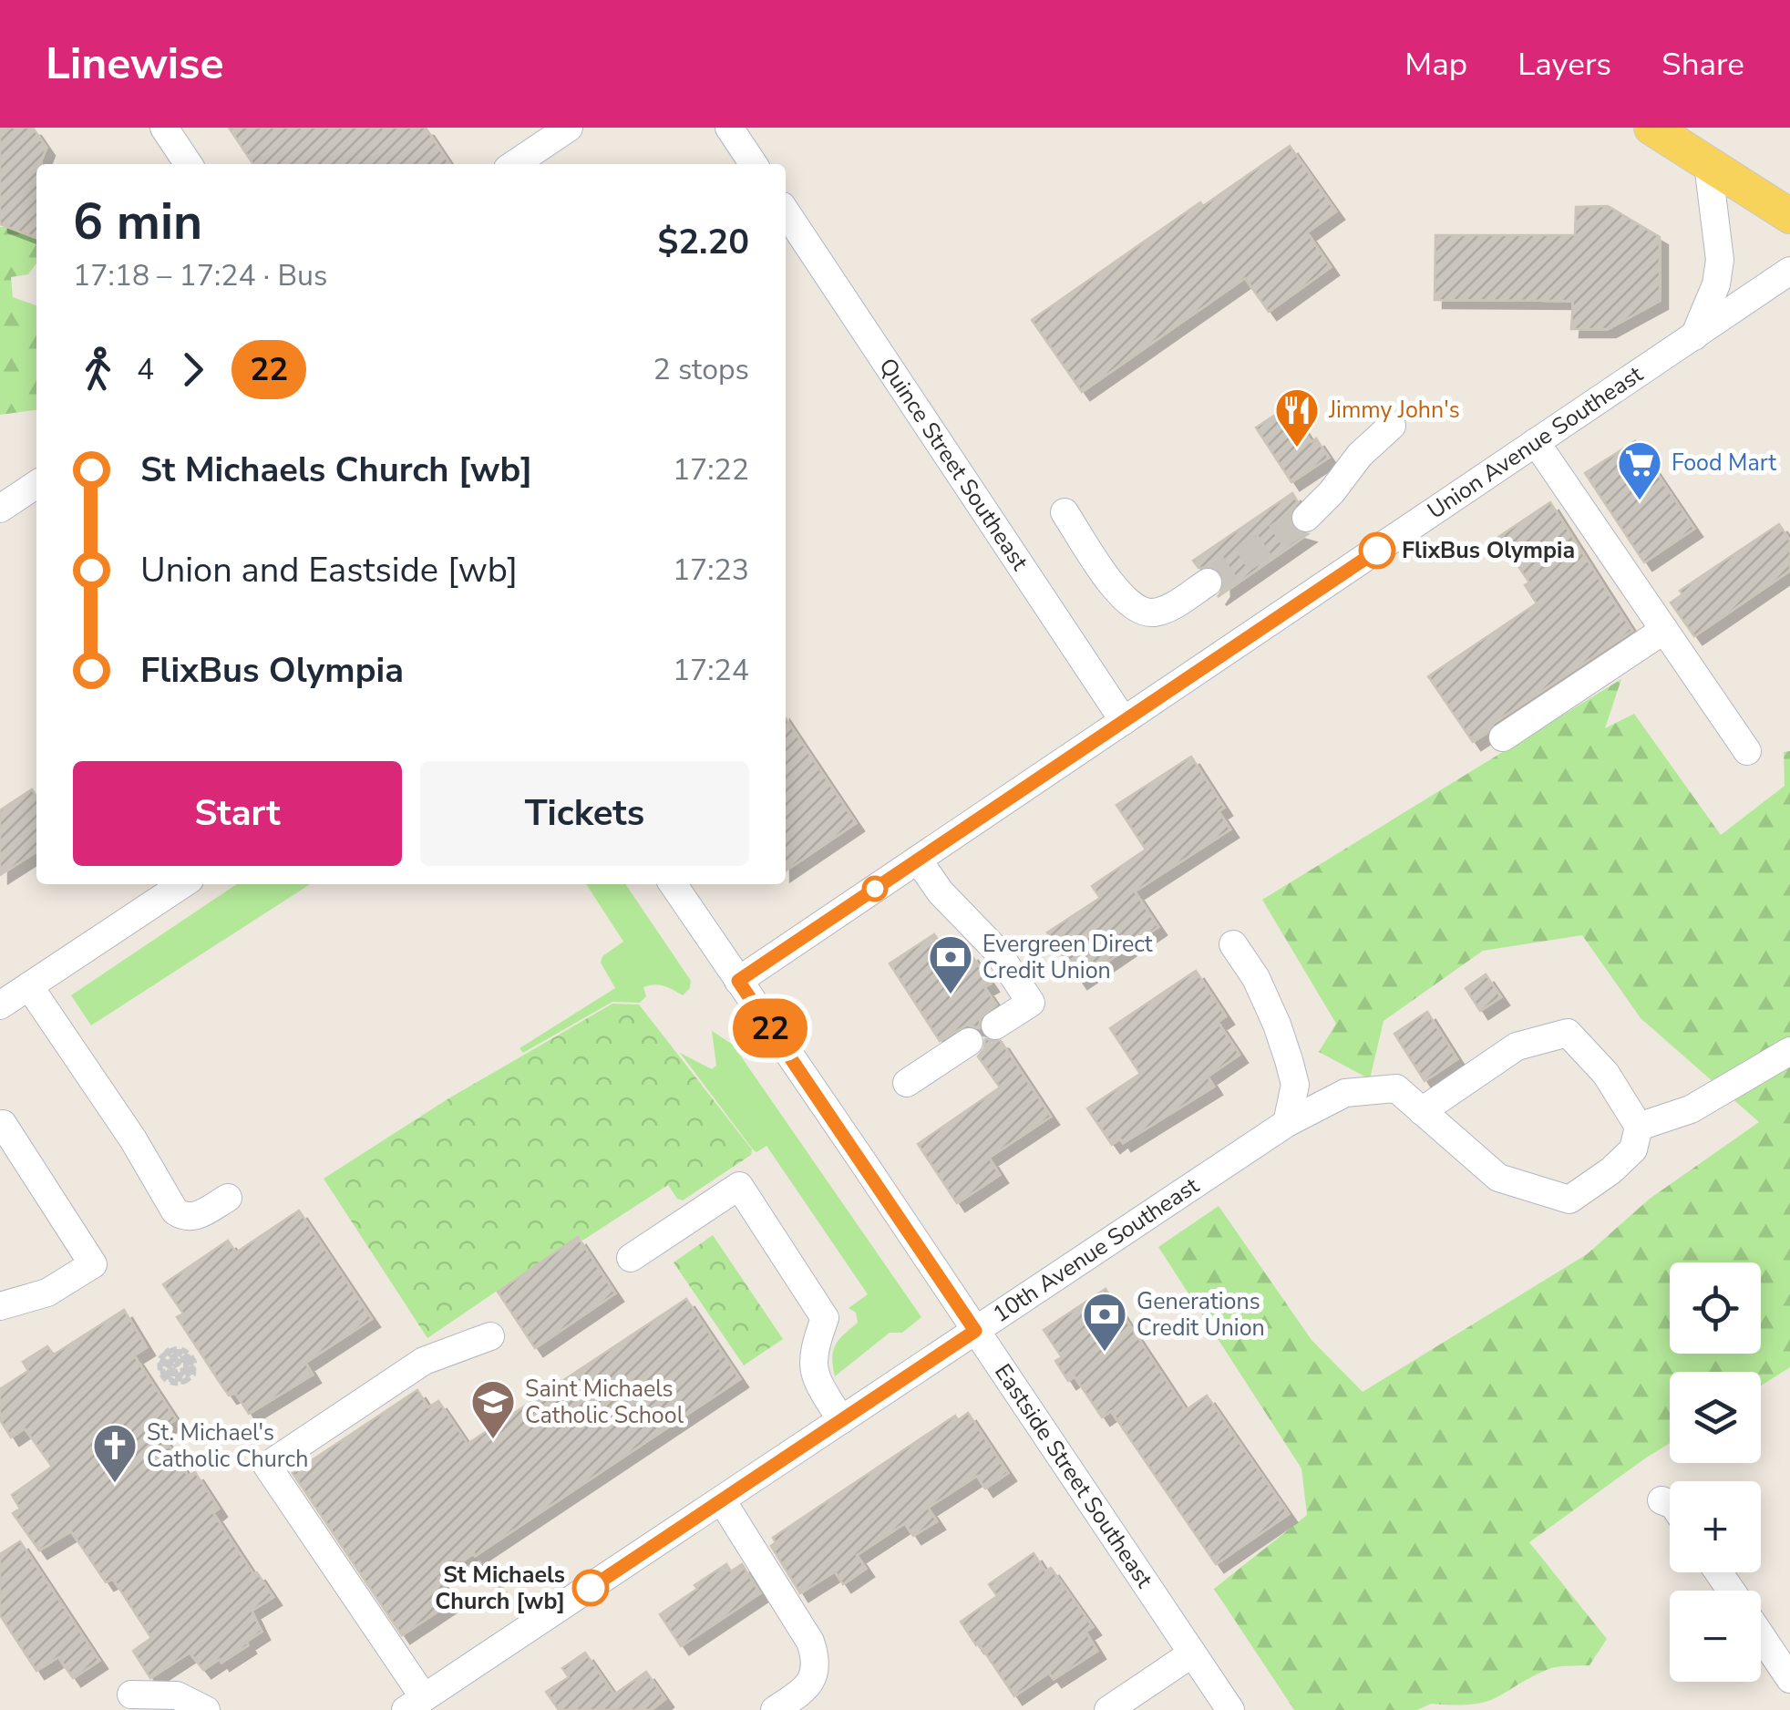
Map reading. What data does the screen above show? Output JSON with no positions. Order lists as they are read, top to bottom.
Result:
{
  "streets": {
    "street": [
      "Union Avenue Southeast",
      "Quince Street Southeast",
      "10th Avenue Southeast",
      "Eastside Street Southeast"
    ]
  },
  "crossings": [
    ["Union Avenue Southeast", "Quince Street Southeast"],
    ["Union Avenue Southeast", "Eastside Street Southeast"],
    ["10th Avenue Southeast", "Eastside Street Southeast"]
  ],
  "places": {
    "restaurant": ["Jimmy John's"],
    "supermarket": ["Food Mart"],
    "other": ["FlixBus Olympia", "St Michaels Church [wb]"],
    "bank": ["Evergreen Direct Credit Union", "Generations Credit Union"],
    "school or university": ["Saint Michaels Catholic School"],
    "church": ["St. Michael's Catholic Church"]
  },
  "lines": ["bus line 22"],
  "page": {
    "header": "Linewise",
    "nav": ["Map", "Layers", "Share"],
    "on_map": "22",
    "heading": ["6 min", "17:18 – 17:24 · Bus", "$2.20"],
    "legs": ["4", "22", "2 stops"],
    "list": [
      {
        "name": "St Michaels Church [wb]",
        "value": "17:22"
      },
      {
        "name": "Union and Eastside [wb]",
        "value": "17:23"
      },
      {
        "name": "FlixBus Olympia",
        "value": "17:24"
      }
    ],
    "buttons": ["Start", "Tickets"],
    "map_buttons": ["+", "−"]
  }
}
